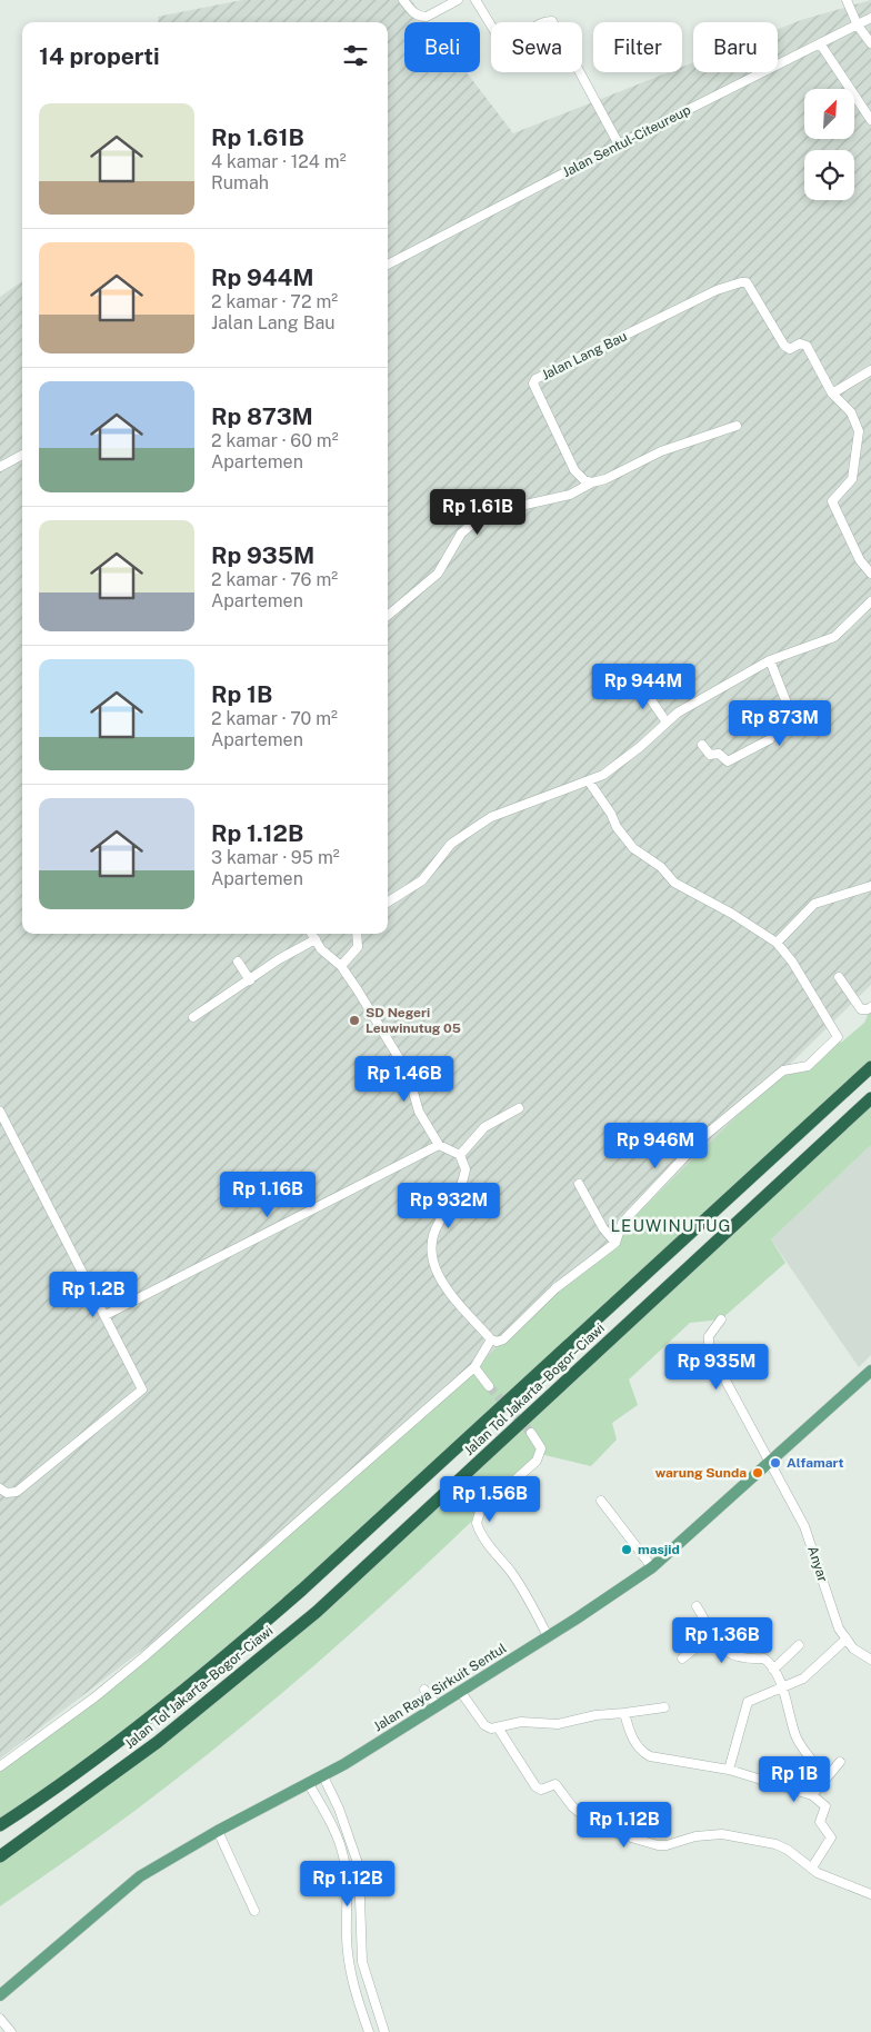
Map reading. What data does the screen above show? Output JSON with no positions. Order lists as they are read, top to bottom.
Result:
{
  "streets": {
    "highway": ["Jalan Tol Jakarta–Bogor–Ciawi"],
    "main road": ["Jalan Raya Sirkuit Sentul"],
    "street": ["Jalan Sentul-Citeureup", "Jalan Lang Bau", "Anyar"]
  },
  "crossings": [
    ["Anyar", "Jalan Raya Sirkuit Sentul"]
  ],
  "districts": ["LEUWINUTUG"],
  "places": [
    "SD Negeri Leuwinutug 05",
    "Alfamart",
    "warung Sunda",
    "masjid"
  ],
  "north": "top right",
  "page": {
    "chip": [
      "Beli",
      "Sewa",
      "Filter",
      "Baru"
    ],
    "heading": "14 properti",
    "list": [
      {
        "name": "Rp 1.61B",
        "note": "4 kamar · 124 m² · Rumah"
      },
      {
        "name": "Rp 944M",
        "note": "2 kamar · 72 m² · Jalan Lang Bau"
      },
      {
        "name": "Rp 873M",
        "note": "2 kamar · 60 m² · Apartemen"
      },
      {
        "name": "Rp 935M",
        "note": "2 kamar · 76 m² · Apartemen"
      },
      {
        "name": "Rp 1B",
        "note": "2 kamar · 70 m² · Apartemen"
      },
      {
        "name": "Rp 1.12B",
        "note": "3 kamar · 95 m² · Apartemen"
      }
    ],
    "price": [
      "Rp 1.61B",
      "Rp 944M",
      "Rp 873M",
      "Rp 1.46B",
      "Rp 946M",
      "Rp 1.16B",
      "Rp 932M",
      "Rp 1.2B",
      "Rp 935M",
      "Rp 1.56B",
      "Rp 1.36B",
      "Rp 1B",
      "Rp 1.12B",
      "Rp 1.12B"
    ]
  }
}
